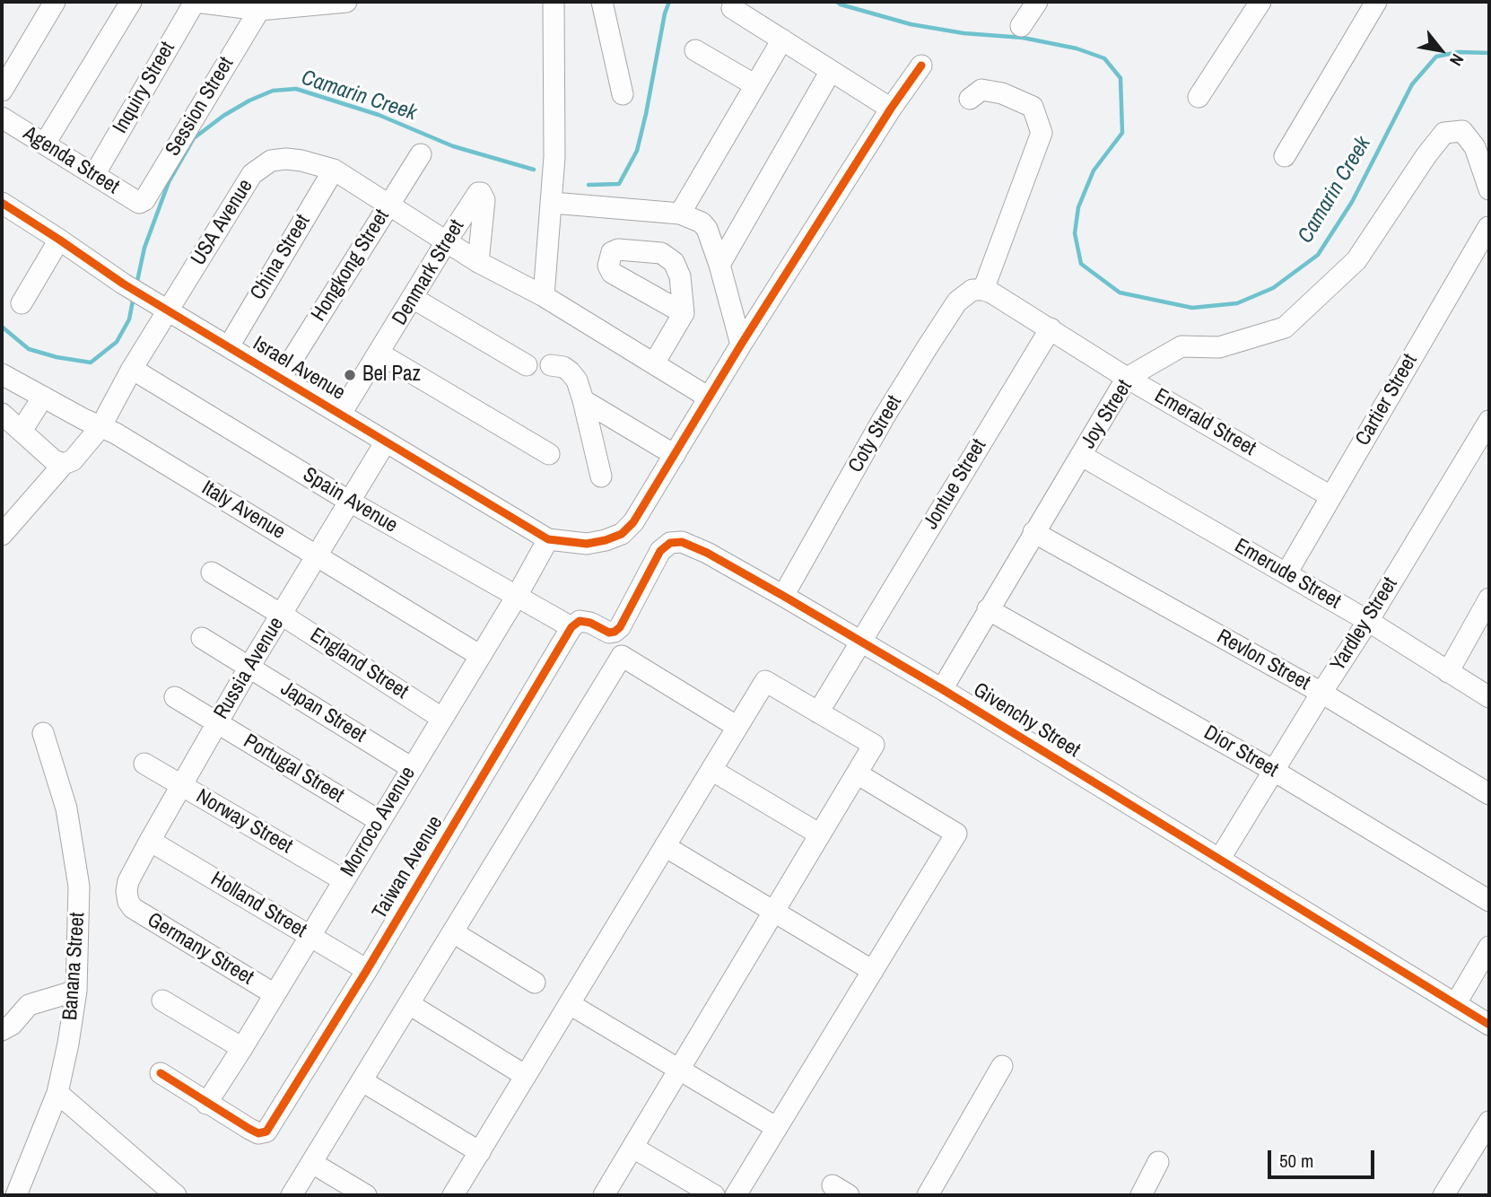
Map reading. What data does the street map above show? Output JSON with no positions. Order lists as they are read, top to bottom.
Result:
{
  "streets": {
    "street": [
      "Inquiry Street",
      "Session Street",
      "Agenda Street",
      "USA Avenue",
      "China Street",
      "Hongkong Street",
      "Denmark Street",
      "Israel Avenue",
      "Cartier Street",
      "Joy Street",
      "Emerald Street",
      "Coty Street",
      "Jontue Street",
      "Spain Avenue",
      "Italy Avenue",
      "Emerude Street",
      "Yardley Street",
      "Revlon Street",
      "England Street",
      "Russia Avenue",
      "Japan Street",
      "Givenchy Street",
      "Dior Street",
      "Portugal Street",
      "Norway Street",
      "Morroco Avenue",
      "Taiwan Avenue",
      "Holland Street",
      "Germany Street",
      "Banana Street"
    ]
  },
  "crossings": [
    ["Inquiry Street", "Agenda Street"],
    ["Session Street", "Agenda Street"],
    ["USA Avenue", "China Street"],
    ["USA Avenue", "Hongkong Street"],
    ["USA Avenue", "Denmark Street"],
    ["USA Avenue", "Israel Avenue"],
    ["USA Avenue", "Spain Avenue"],
    ["USA Avenue", "Italy Avenue"],
    ["China Street", "Israel Avenue"],
    ["Hongkong Street", "Israel Avenue"],
    ["Denmark Street", "Israel Avenue"],
    ["Israel Avenue", "Russia Avenue"],
    ["Israel Avenue", "Morroco Avenue"],
    ["Cartier Street", "Emerald Street"],
    ["Cartier Street", "Emerude Street"],
    ["Joy Street", "Emerald Street"],
    ["Joy Street", "Emerude Street"],
    ["Joy Street", "Revlon Street"],
    ["Joy Street", "Givenchy Street"],
    ["Joy Street", "Dior Street"],
    ["Emerald Street", "Coty Street"],
    ["Emerald Street", "Jontue Street"],
    ["Coty Street", "Givenchy Street"],
    ["Jontue Street", "Givenchy Street"],
    ["Spain Avenue", "Russia Avenue"],
    ["Spain Avenue", "Givenchy Street"],
    ["Spain Avenue", "Morroco Avenue"],
    ["Spain Avenue", "Taiwan Avenue"],
    ["Italy Avenue", "Russia Avenue"],
    ["Italy Avenue", "Morroco Avenue"],
    ["Emerude Street", "Yardley Street"],
    ["Yardley Street", "Revlon Street"],
    ["Yardley Street", "Givenchy Street"],
    ["Yardley Street", "Dior Street"],
    ["England Street", "Russia Avenue"],
    ["England Street", "Morroco Avenue"],
    ["Russia Avenue", "Japan Street"],
    ["Russia Avenue", "Portugal Street"],
    ["Russia Avenue", "Norway Street"],
    ["Russia Avenue", "Holland Street"],
    ["Russia Avenue", "Germany Street"],
    ["Japan Street", "Morroco Avenue"],
    ["Givenchy Street", "Taiwan Avenue"],
    ["Portugal Street", "Morroco Avenue"],
    ["Norway Street", "Morroco Avenue"],
    ["Morroco Avenue", "Taiwan Avenue"],
    ["Morroco Avenue", "Holland Street"],
    ["Morroco Avenue", "Germany Street"],
    ["Taiwan Avenue", "Holland Street"]
  ],
  "water": ["Camarin Creek"],
  "places": ["Bel Paz"],
  "scale_bar": "50 m",
  "north": "bottom right"
}
